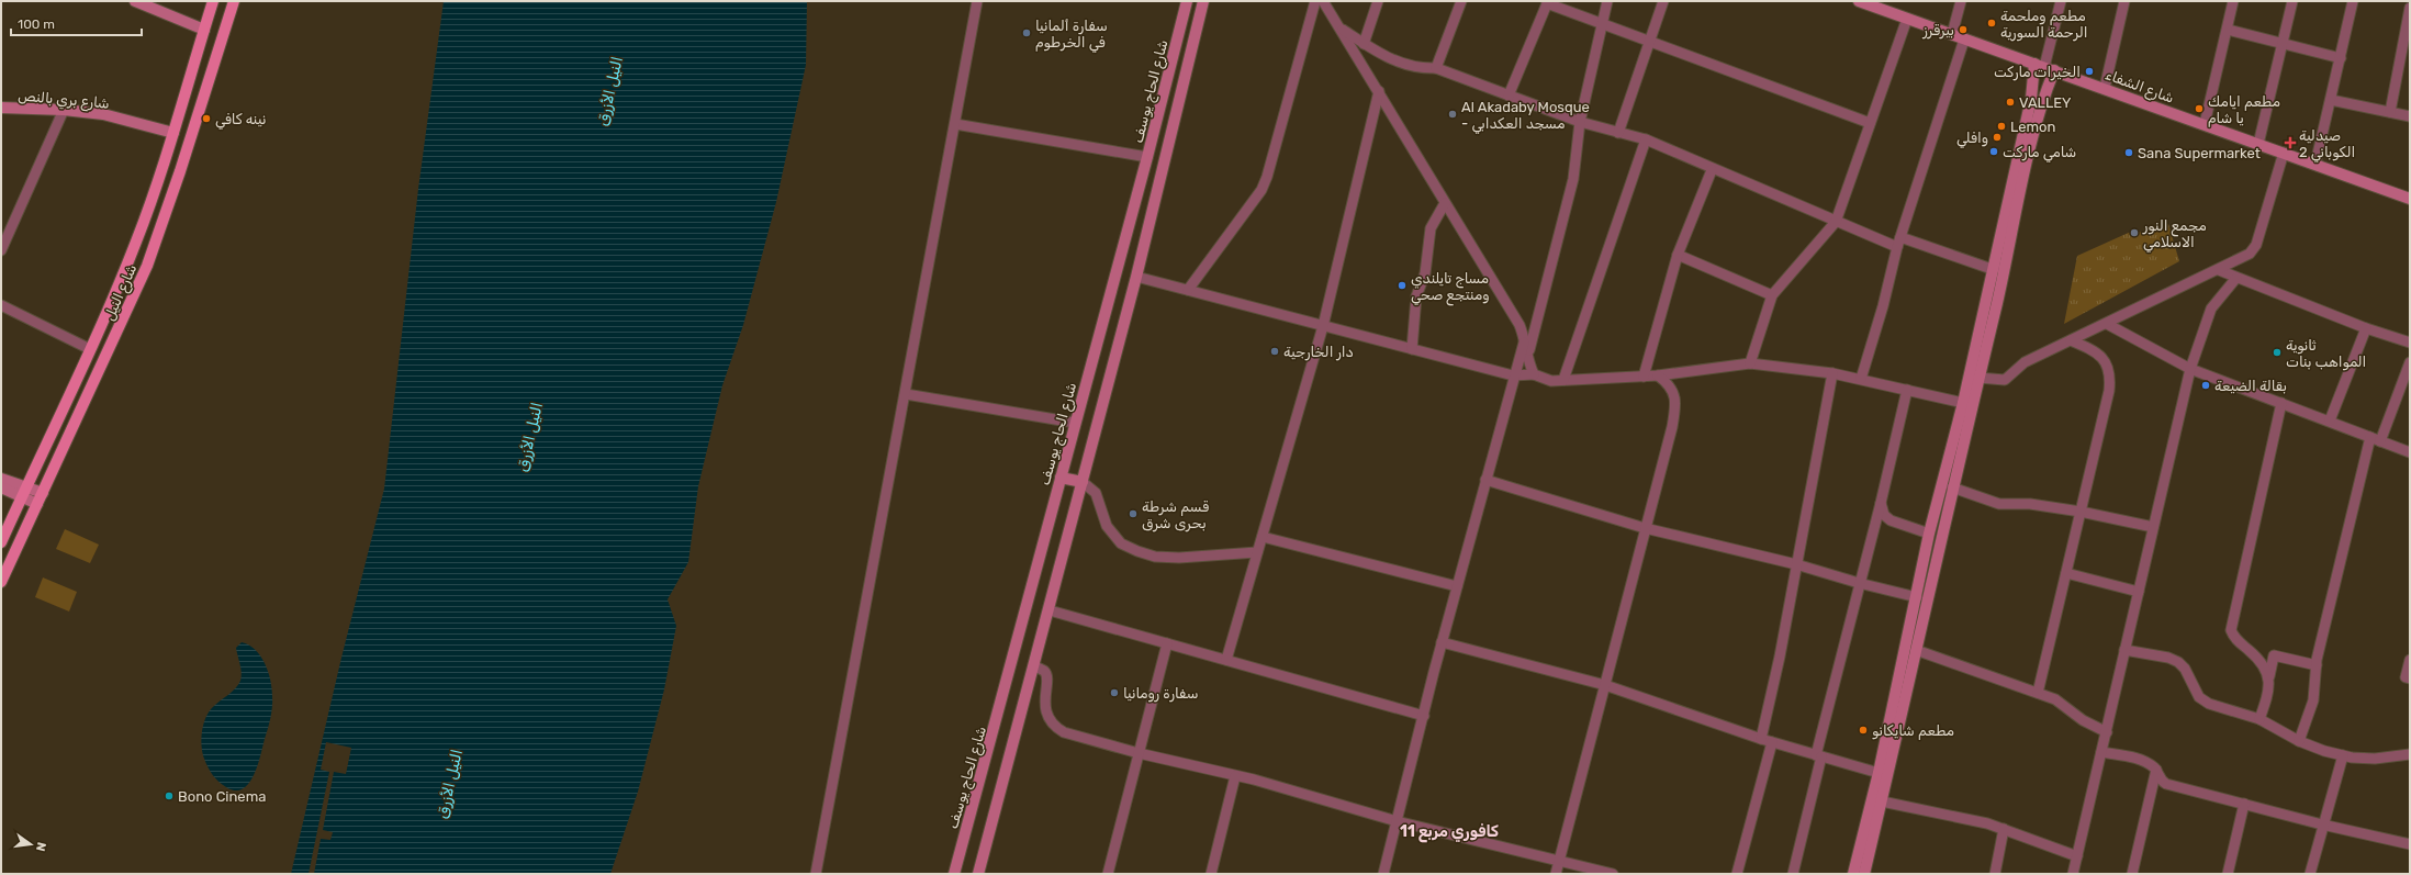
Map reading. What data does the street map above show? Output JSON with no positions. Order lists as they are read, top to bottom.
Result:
{
  "streets": {
    "main road": ["شارع النيل"],
    "street": ["شارع الشفاء", "شارع الحاج يوسف", "شارع بري بالنص"]
  },
  "crossings": [
    ["شارع بري بالنص", "شارع النيل"]
  ],
  "districts": ["كافوري مربع 11"],
  "water": ["النيل الأزرق"],
  "places": {
    "other": [
      "مطعم وملحمة الرحمة السورية",
      "بيرقرز",
      "سفارة ألمانيا في الخرطوم",
      "الخيرات ماركت",
      "VALLEY",
      "مطعم ايامك يا شام",
      "Al Akadaby Mosque - مسجد العكدابي",
      "نينه كافي",
      "Lemon",
      "وافلي",
      "شامي ماركت",
      "Sana Supermarket",
      "مجمع النور الاسلامي",
      "مساج تايلندي ومنتجع صحي",
      "دار الخارجية",
      "ثانوية المواهب بنات",
      "بقالة الضيعة",
      "قسم شرطة بحرى شرق",
      "سفارة رومانيا",
      "مطعم شايكانو",
      "Bono Cinema"
    ],
    "health": ["صيدلية الكوباني 2"]
  },
  "scale_bar": "100 m",
  "north": "right"
}
